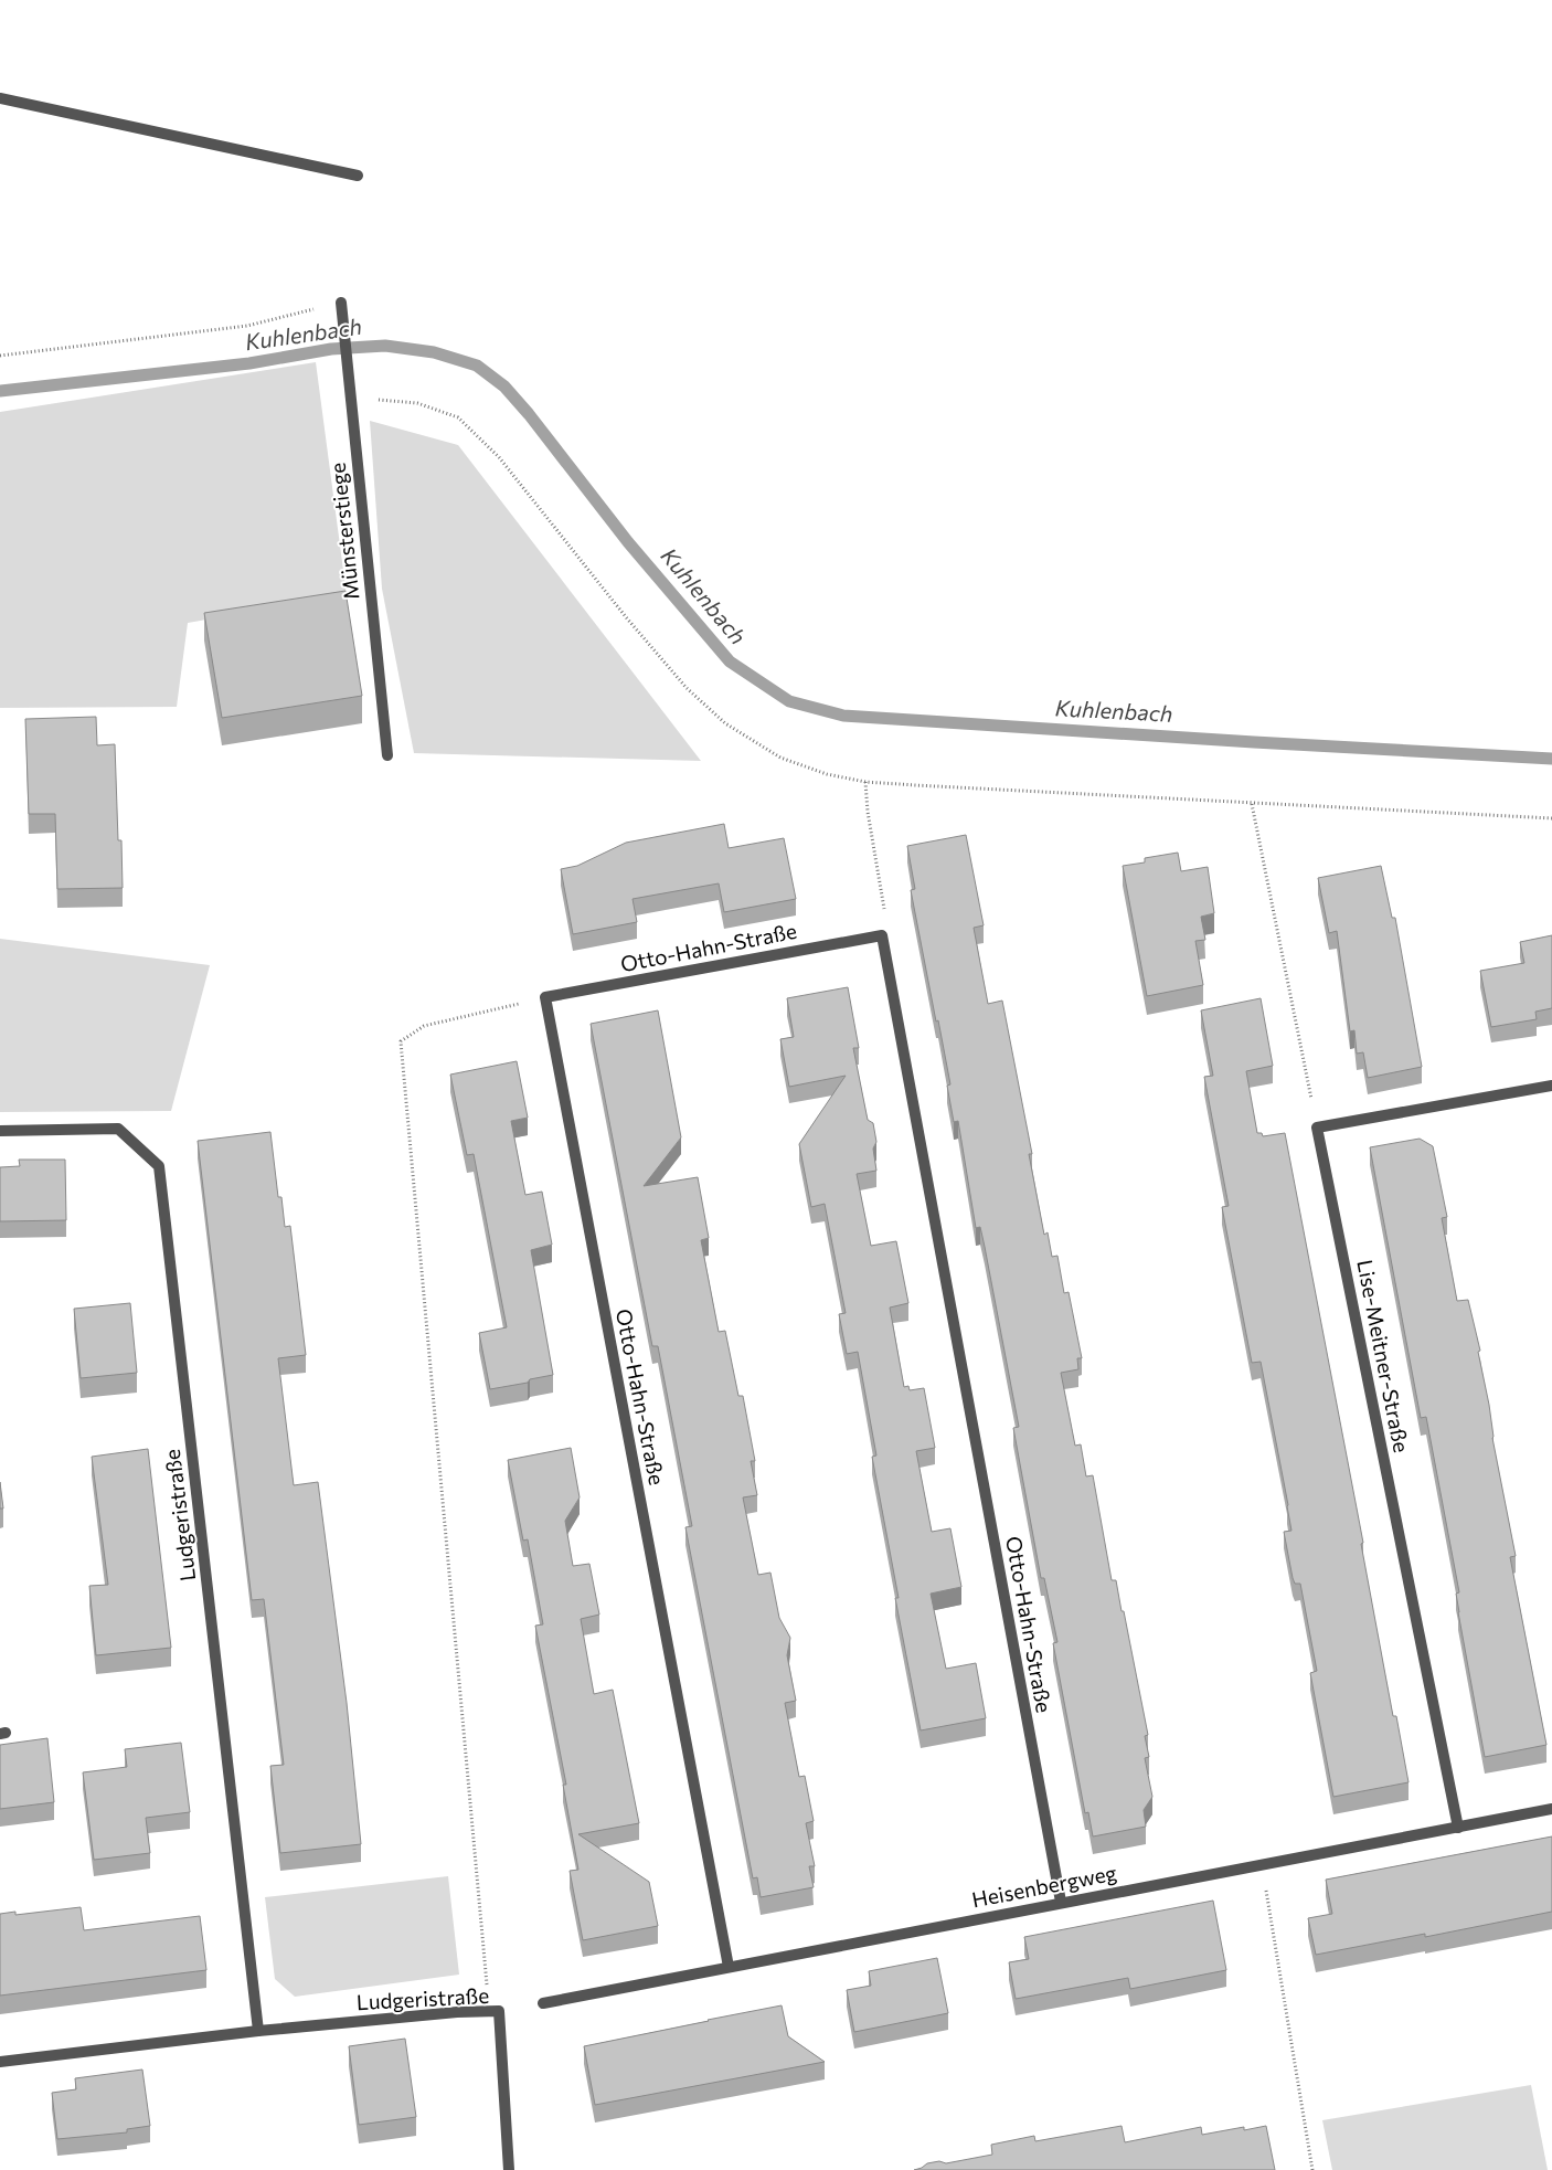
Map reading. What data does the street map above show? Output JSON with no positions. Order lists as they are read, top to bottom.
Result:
{
  "streets": {
    "street": [
      "Münsterstiege",
      "Otto-Hahn-Straße",
      "Lise-Meitner-Straße",
      "Ludgeristraße",
      "Heisenbergweg"
    ]
  },
  "crossings": [
    ["Otto-Hahn-Straße", "Heisenbergweg"],
    ["Lise-Meitner-Straße", "Heisenbergweg"]
  ],
  "water": ["Kuhlenbach"]
}
